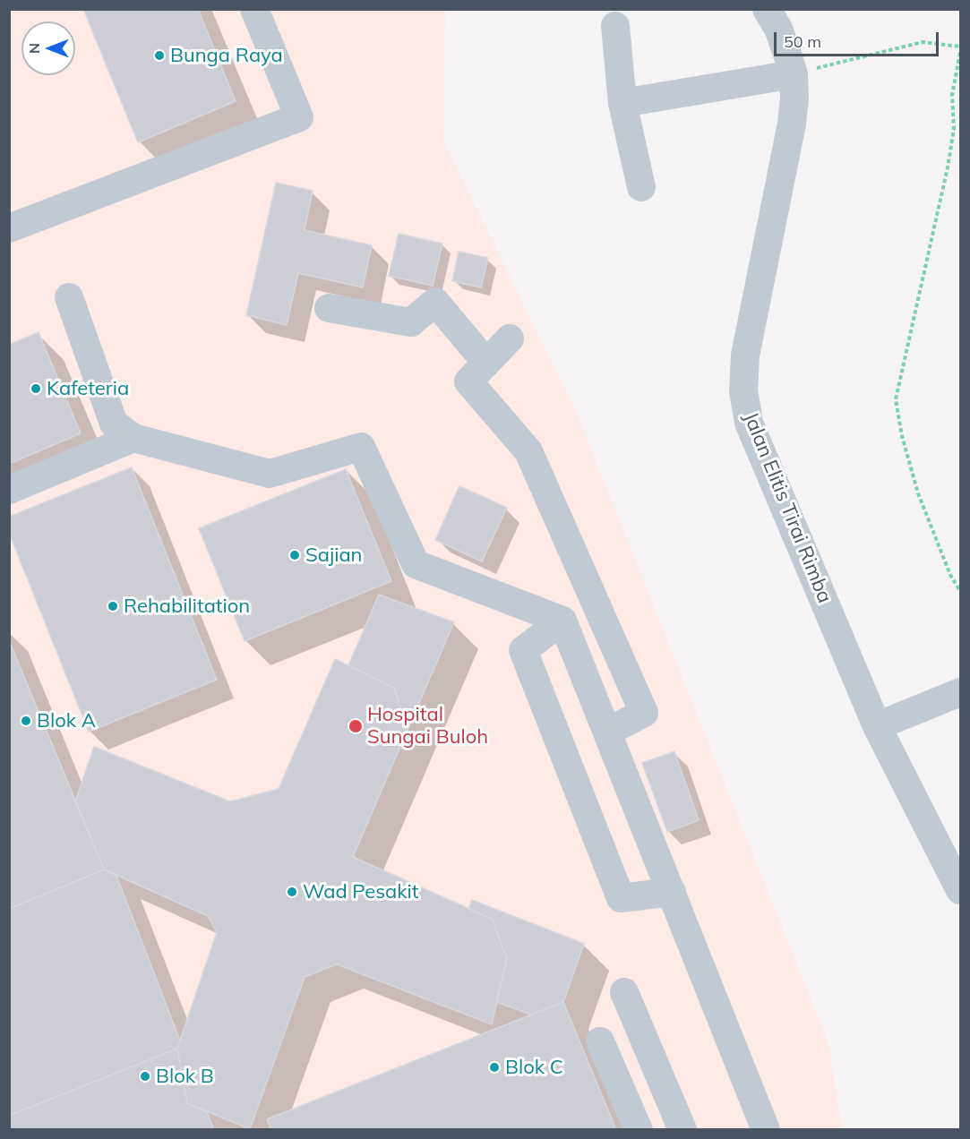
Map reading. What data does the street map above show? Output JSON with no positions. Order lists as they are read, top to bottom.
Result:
{
  "streets": {
    "street": ["Jalan Elitis Tirai Rimba"]
  },
  "places": [
    "Bunga Raya",
    "Kafeteria",
    "Sajian",
    "Rehabilitation",
    "Blok A",
    "Hospital Sungai Buloh",
    "Wad Pesakit",
    "Blok C",
    "Blok B"
  ],
  "scale_bar": "50 m",
  "north": "left"
}
